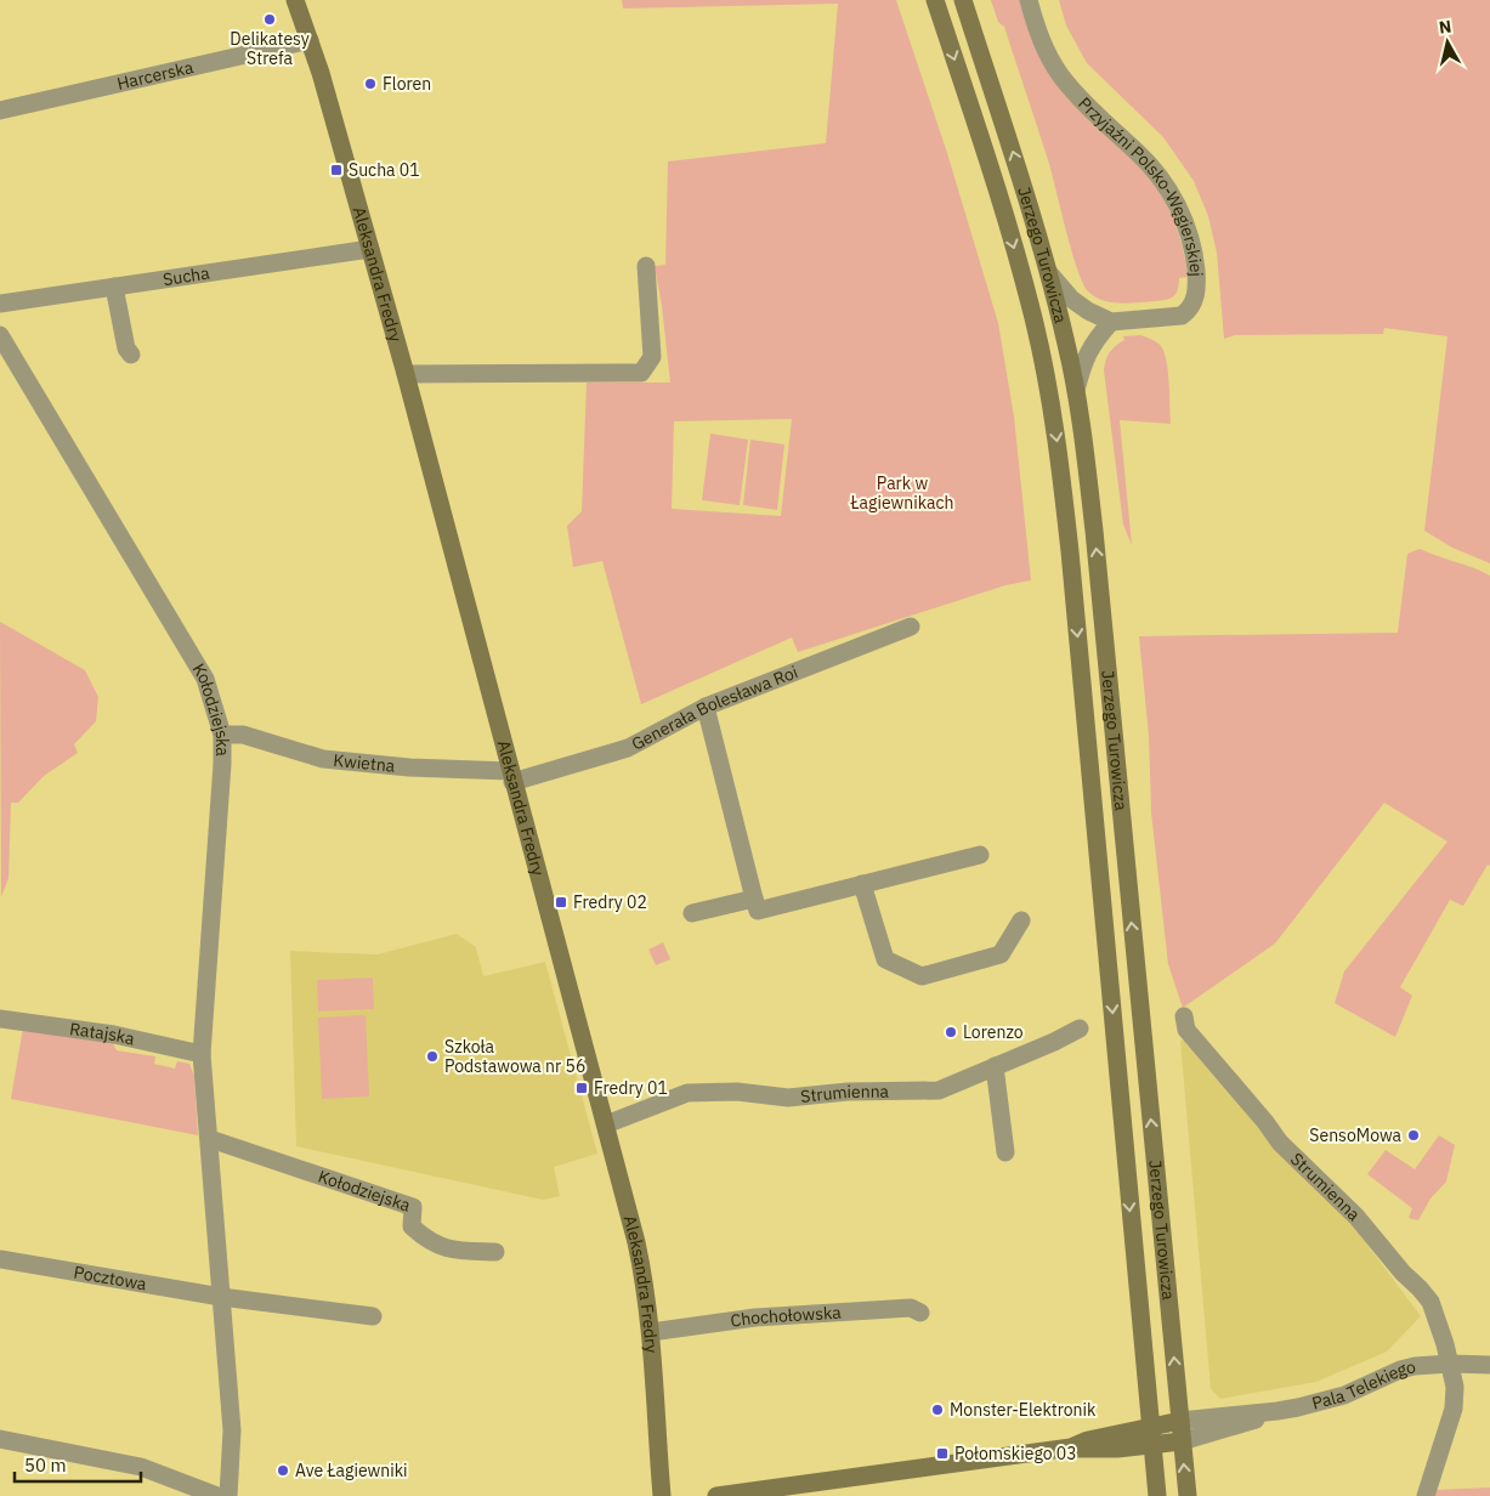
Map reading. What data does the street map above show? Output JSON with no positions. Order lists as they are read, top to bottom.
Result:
{
  "streets": {
    "main road": ["Jerzego Turowicza", "Aleksandra Fredry", "Pala Telekiego"],
    "street": [
      "Harcerska",
      "Przyjaźni Polsko-Węgierskiej",
      "Sucha",
      "Generała Bolesława Roi",
      "Kołodziejska",
      "Kwietna",
      "Ratajska",
      "Strumienna",
      "Pocztowa",
      "Chochołowska"
    ]
  },
  "crossings": [
    ["Harcerska", "Aleksandra Fredry"],
    ["Jerzego Turowicza", "Pala Telekiego"],
    ["Aleksandra Fredry", "Sucha"],
    ["Aleksandra Fredry", "Generała Bolesława Roi"],
    ["Aleksandra Fredry", "Kwietna"],
    ["Aleksandra Fredry", "Strumienna"],
    ["Aleksandra Fredry", "Chochołowska"],
    ["Generała Bolesława Roi", "Kwietna"],
    ["Kołodziejska", "Kwietna"],
    ["Kołodziejska", "Ratajska"],
    ["Kołodziejska", "Pocztowa"],
    ["Strumienna", "Pala Telekiego"]
  ],
  "parks": ["Park w Łagiewnikach"],
  "places": {
    "other": [
      "Delikatesy Strefa",
      "Floren",
      "Lorenzo",
      "Szkoła Podstawowa nr 56",
      "SensoMowa",
      "Monster-Elektronik",
      "Ave Łagiewniki"
    ],
    "transit": [
      "Sucha 01",
      "Fredry 02",
      "Fredry 01",
      "Połomskiego 03"
    ]
  },
  "scale_bar": "50 m",
  "north": "top"
}
